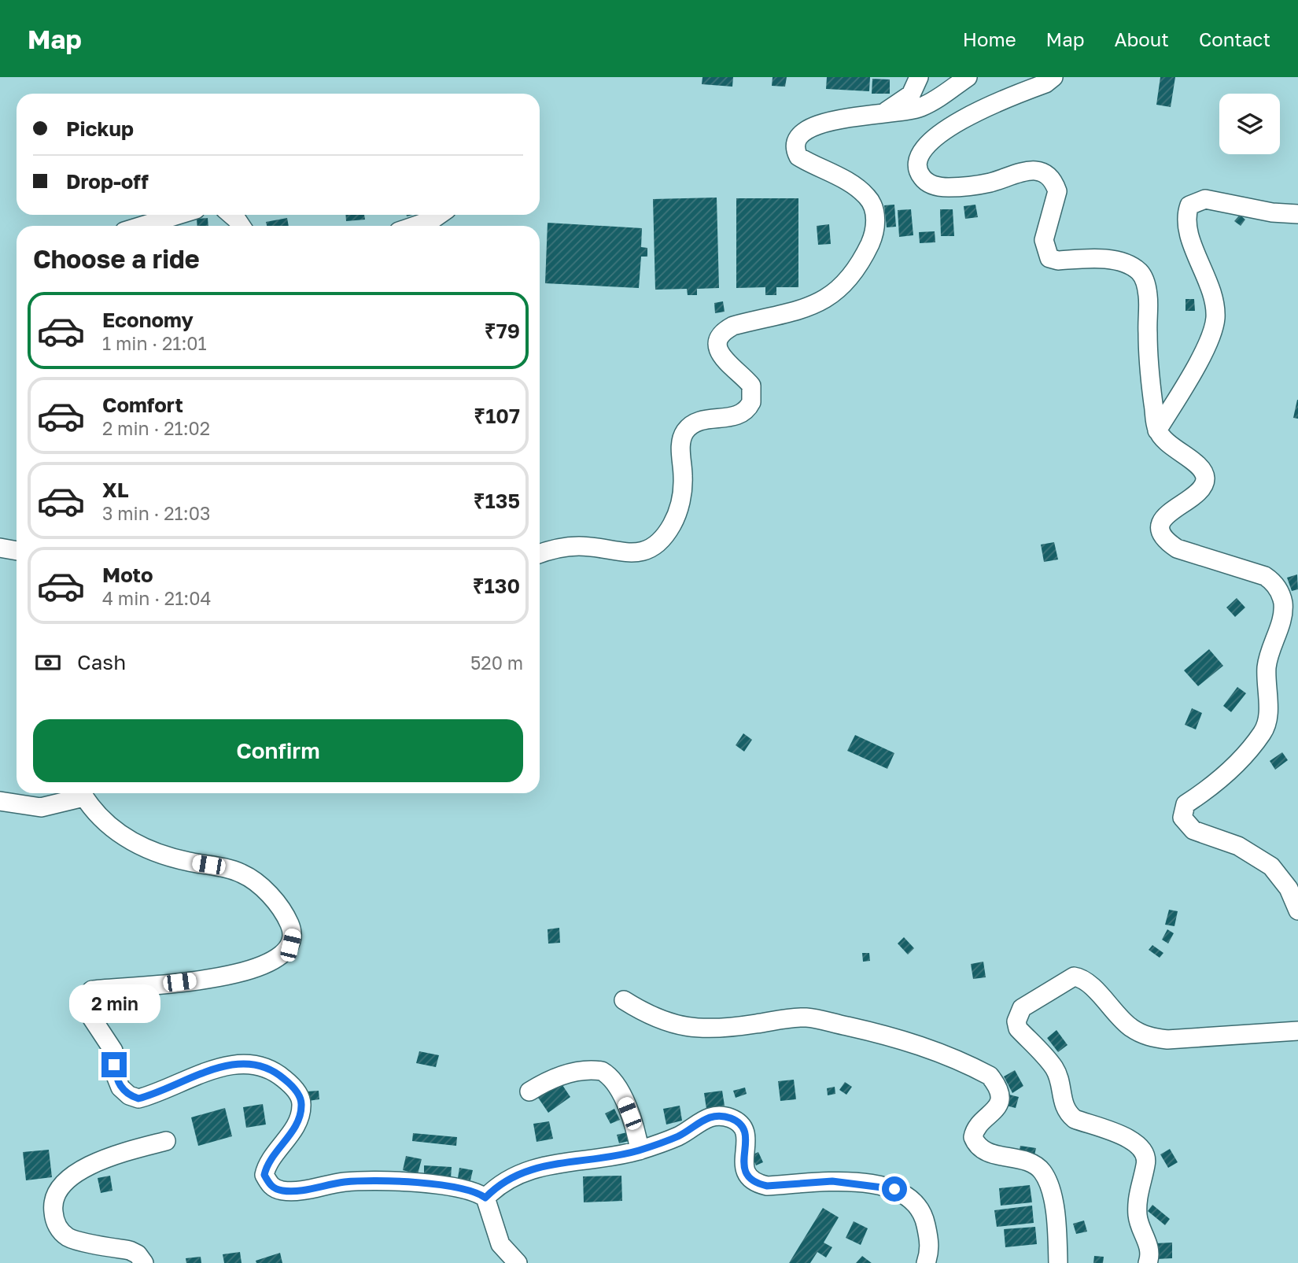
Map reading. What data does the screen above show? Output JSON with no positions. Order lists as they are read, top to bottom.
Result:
{
  "page": {
    "header": "Map",
    "nav": [
      "Home",
      "Map",
      "About",
      "Contact"
    ],
    "banner": ["Pickup", "Drop-off"],
    "heading": "Choose a ride",
    "list": [
      {
        "name": "Economy",
        "note": "1 min · 21:01",
        "value": "₹79"
      },
      {
        "name": "Comfort",
        "note": "2 min · 21:02",
        "value": "₹107"
      },
      {
        "name": "XL",
        "note": "3 min · 21:03",
        "value": "₹135"
      },
      {
        "name": "Moto",
        "note": "4 min · 21:04",
        "value": "₹130"
      }
    ],
    "pay": ["Cash", "520 m"],
    "buttons": "Confirm",
    "bubble": "2 min"
  }
}
